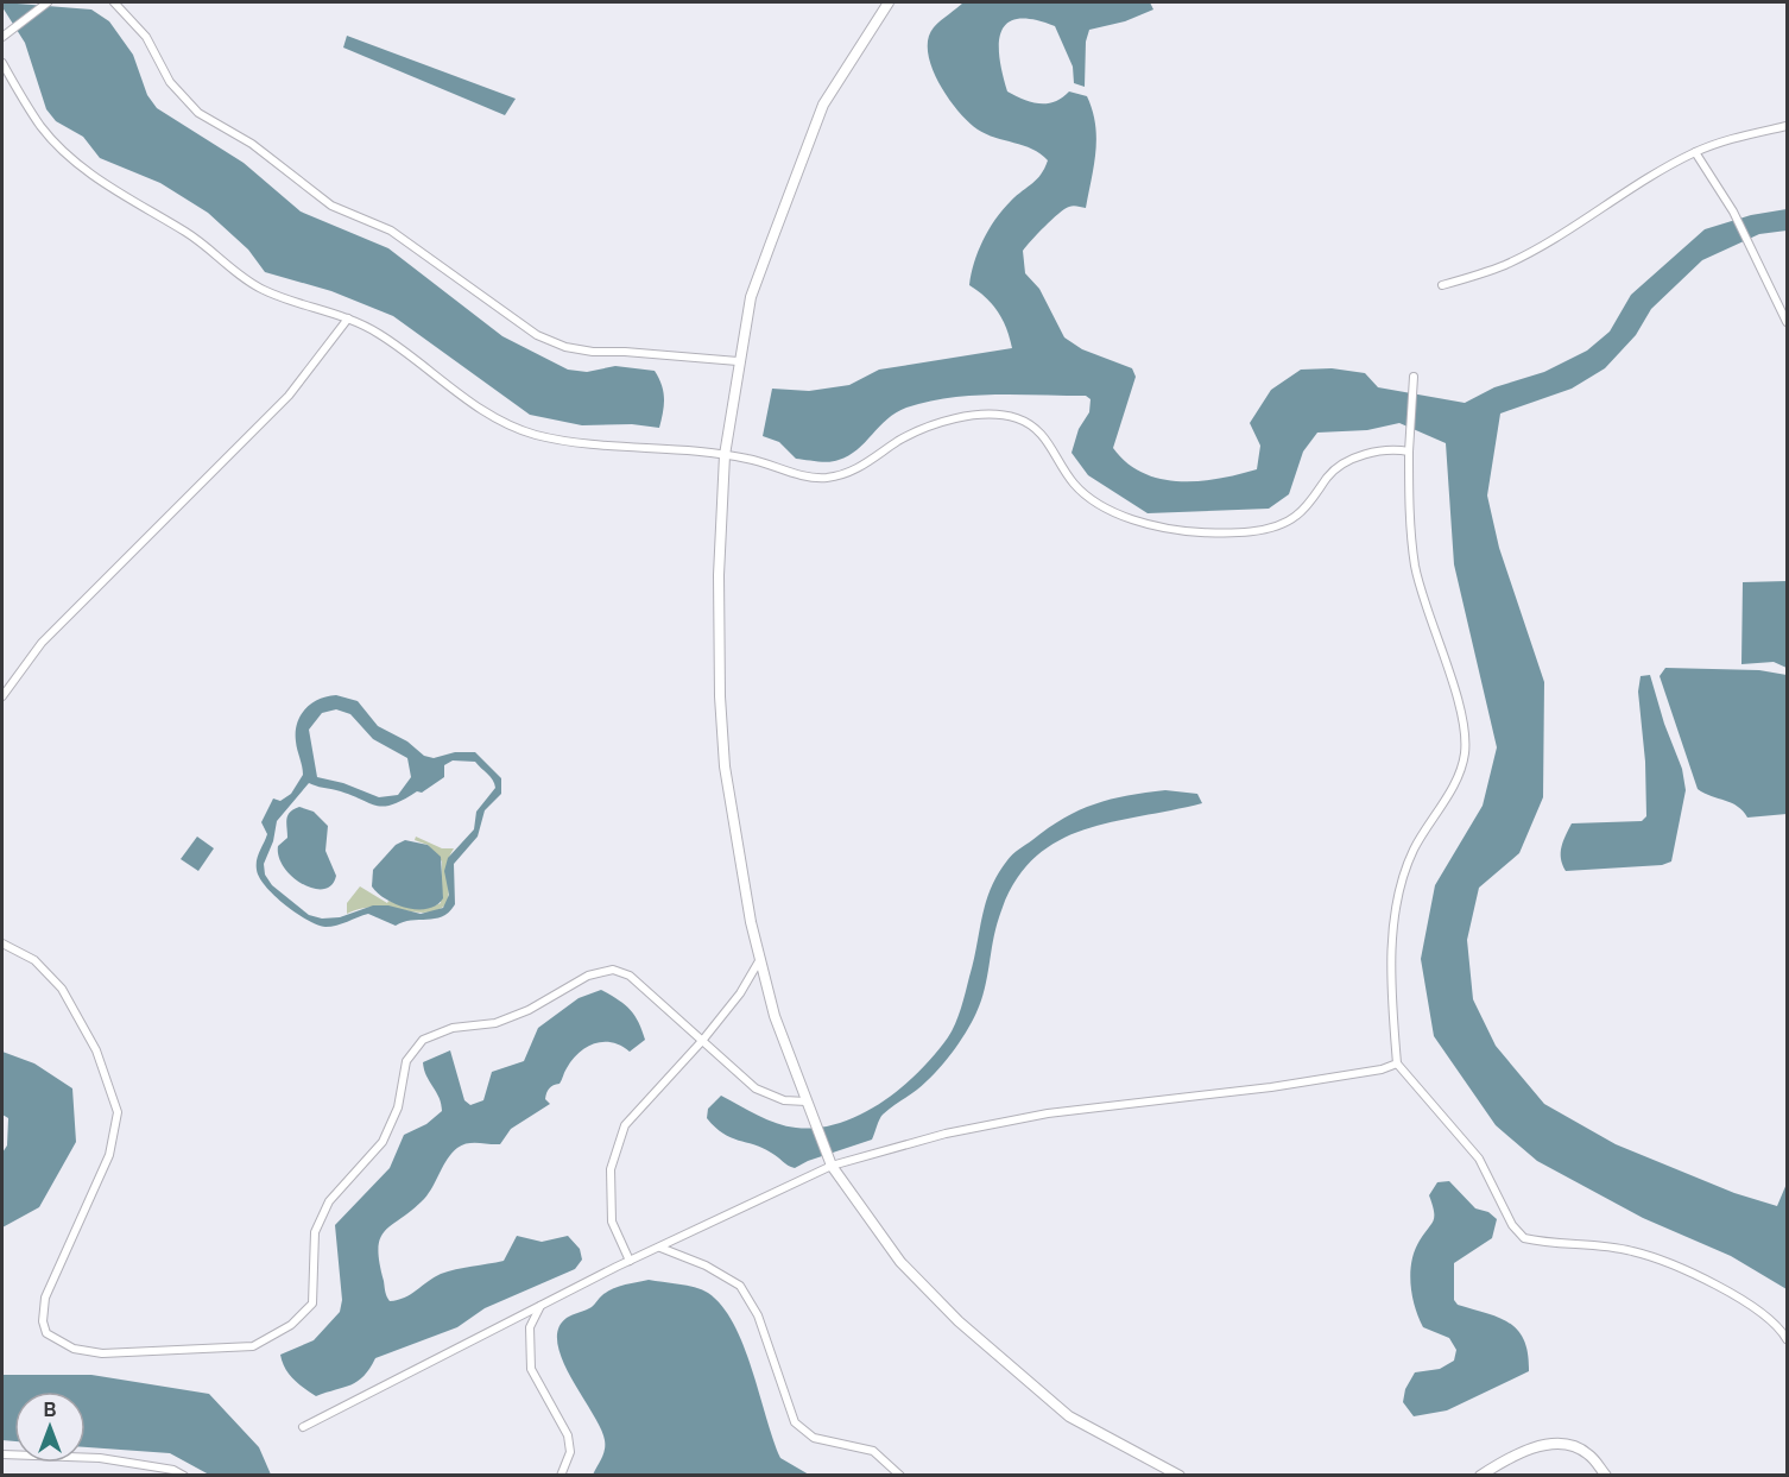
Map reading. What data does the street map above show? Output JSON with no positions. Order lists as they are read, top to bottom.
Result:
{
  "north": "top"
}
